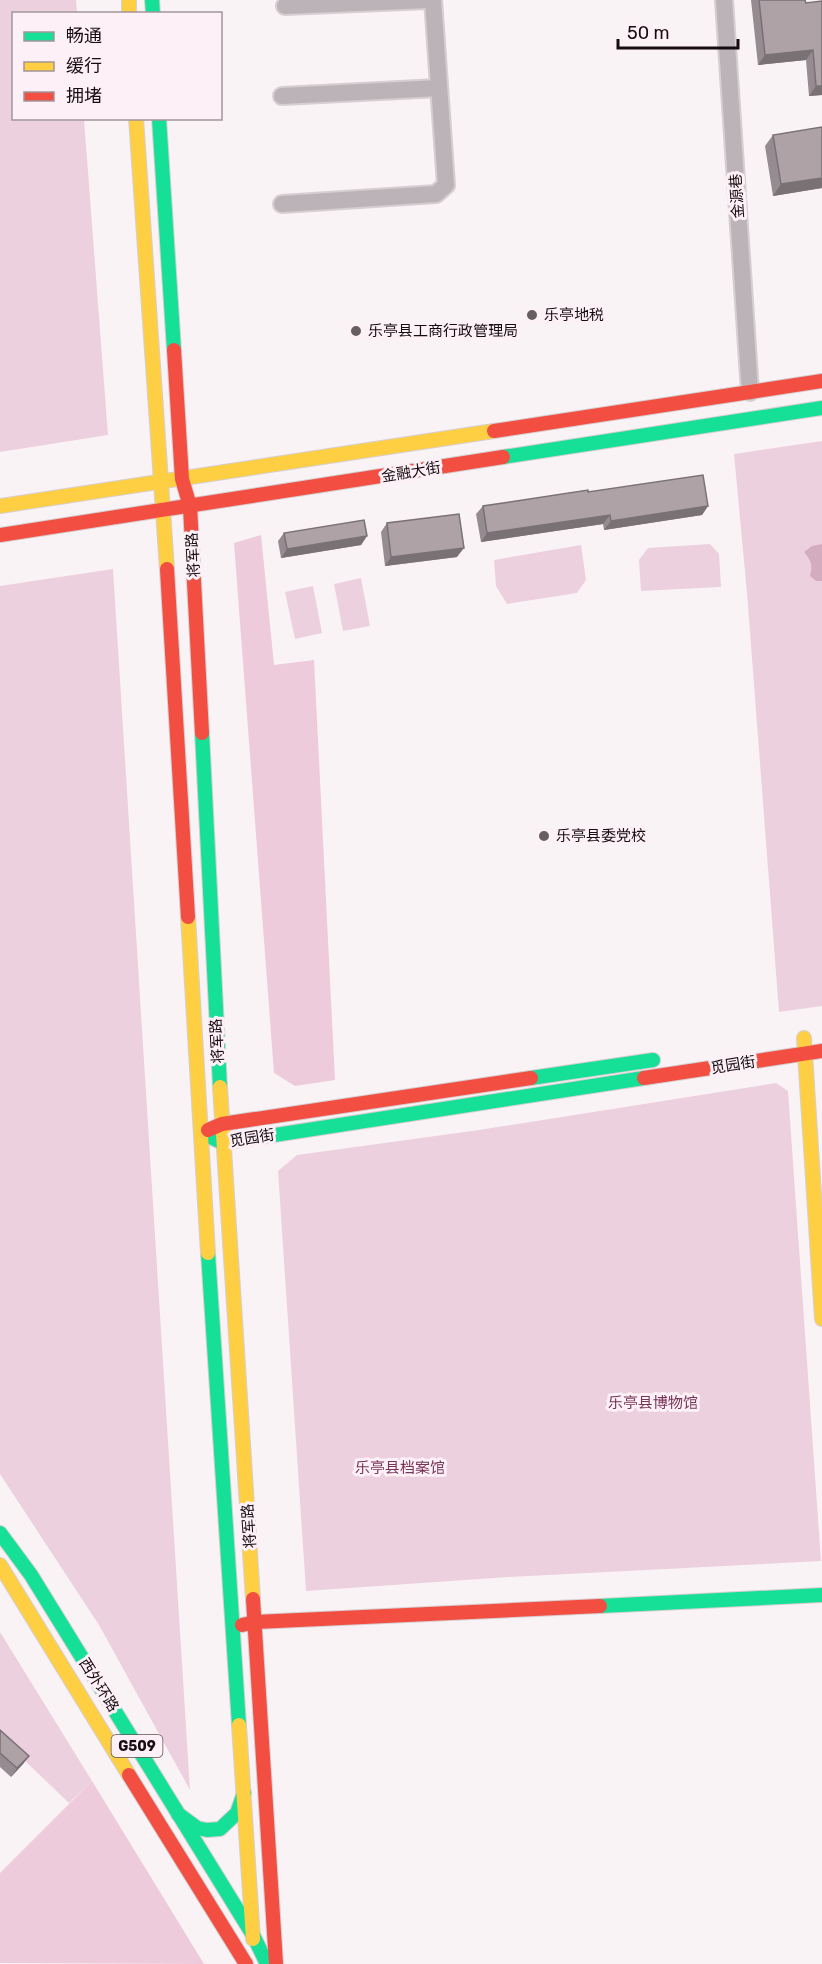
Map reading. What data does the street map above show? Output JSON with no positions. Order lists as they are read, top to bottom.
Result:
{
  "streets": {
    "main road": [
      "金融大街",
      "将军路",
      "觅园街",
      "西外环路",
      "G509"
    ],
    "street": ["金源巷"]
  },
  "crossings": [
    ["金源巷", "金融大街"],
    ["金融大街", "将军路"],
    ["将军路", "觅园街"],
    ["将军路", "西外环路"]
  ],
  "parks": ["乐亭县博物馆", "乐亭县档案馆"],
  "places": ["乐亭地税", "乐亭县工商行政管理局", "乐亭县委党校"],
  "legend": ["畅通", "缓行", "拥堵"],
  "scale_bar": "50 m"
}
